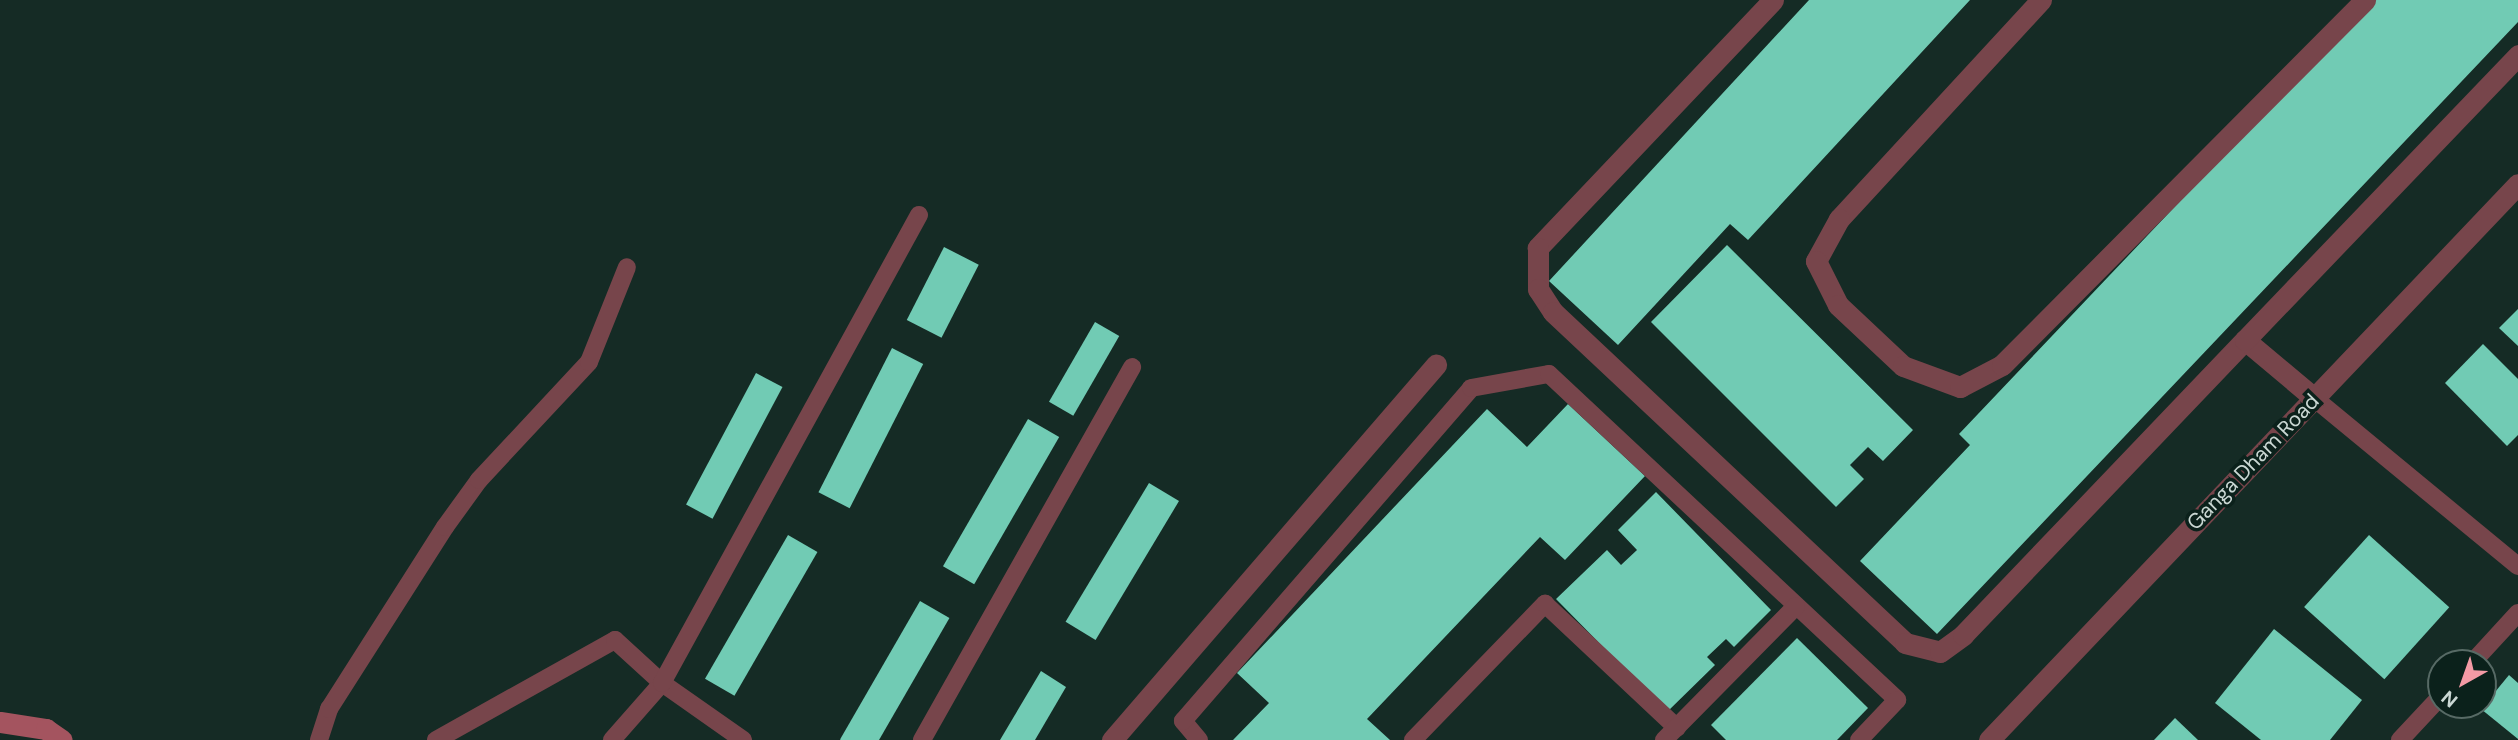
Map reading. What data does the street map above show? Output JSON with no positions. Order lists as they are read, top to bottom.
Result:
{
  "streets": {
    "street": ["Ganga Dham Road"]
  },
  "north": "bottom left"
}
